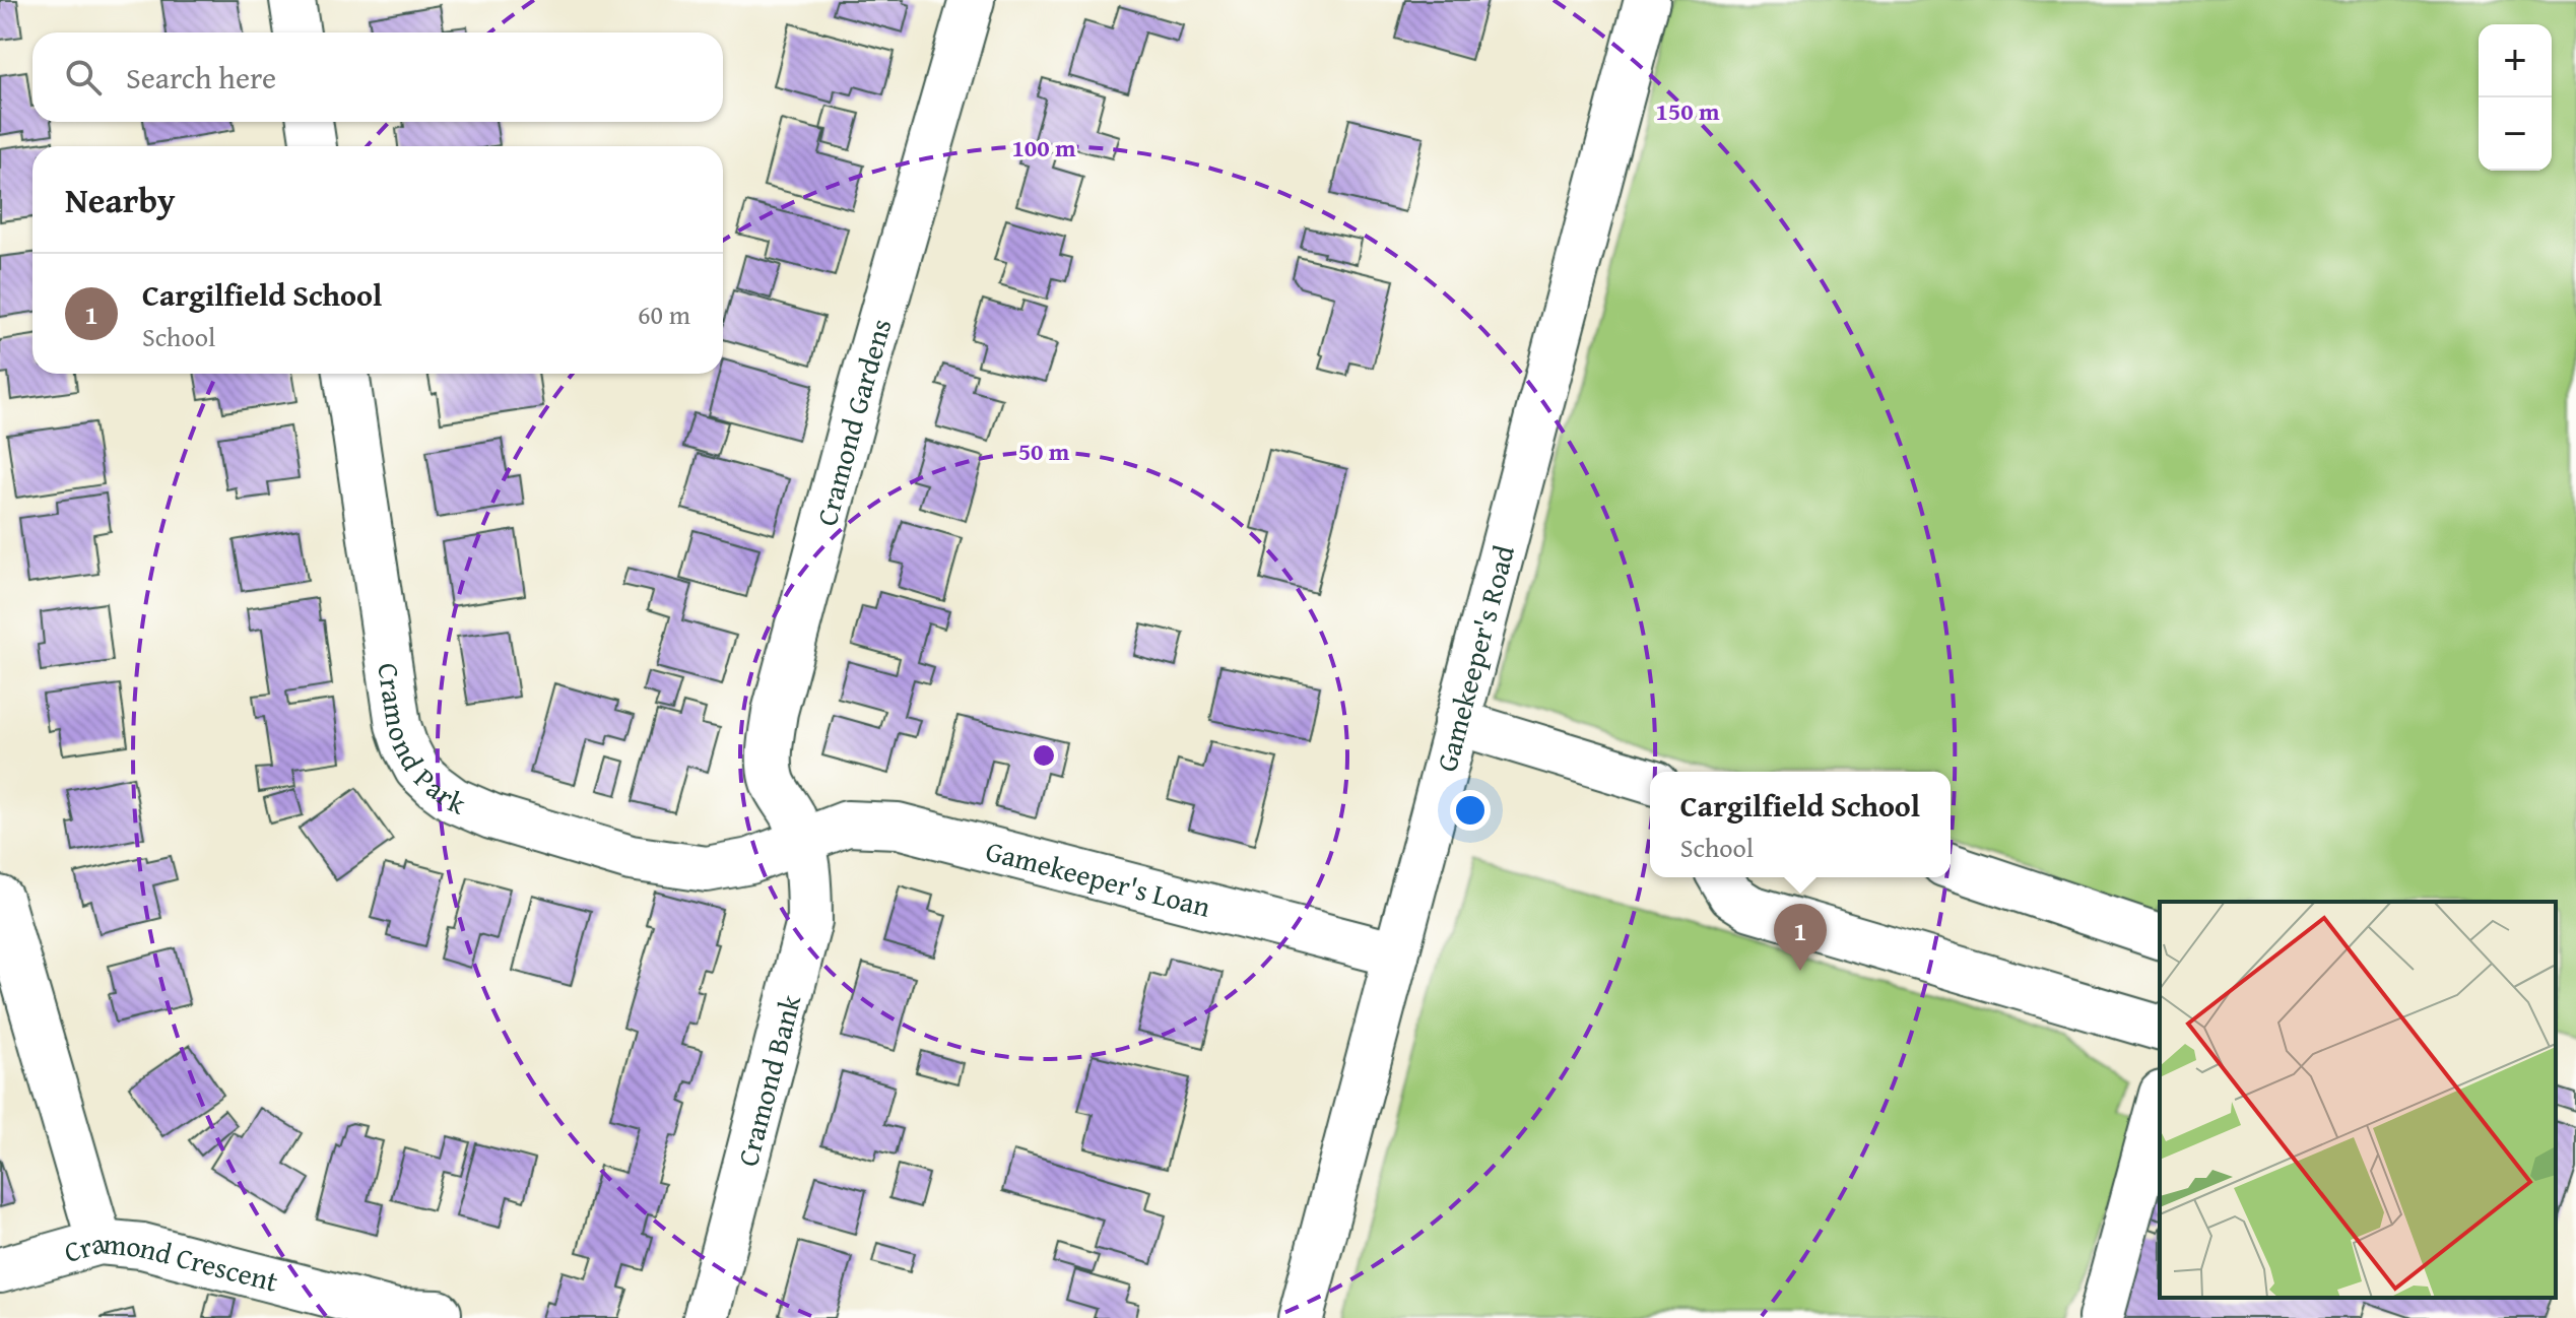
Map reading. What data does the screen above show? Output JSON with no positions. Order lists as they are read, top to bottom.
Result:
{
  "streets": {
    "street": [
      "Cramond Gardens",
      "Gamekeeper's Road",
      "Cramond Park",
      "Gamekeeper's Loan",
      "Cramond Bank",
      "Cramond Crescent"
    ]
  },
  "crossings": [
    ["Cramond Gardens", "Cramond Park"],
    ["Cramond Gardens", "Gamekeeper's Loan"],
    ["Cramond Gardens", "Cramond Bank"],
    ["Gamekeeper's Road", "Gamekeeper's Loan"],
    ["Cramond Park", "Gamekeeper's Loan"],
    ["Cramond Park", "Cramond Bank"],
    ["Gamekeeper's Loan", "Cramond Bank"]
  ],
  "page": {
    "map_buttons": ["+", "−"],
    "search": "Search here",
    "heading": "Nearby",
    "list": [
      {
        "mark": "1",
        "name": "Cargilfield School",
        "note": "School",
        "value": "60 m"
      }
    ],
    "popup": ["Cargilfield School", "School"],
    "pins": "1"
  },
  "rings": ["150 m", "100 m", "50 m"]
}
